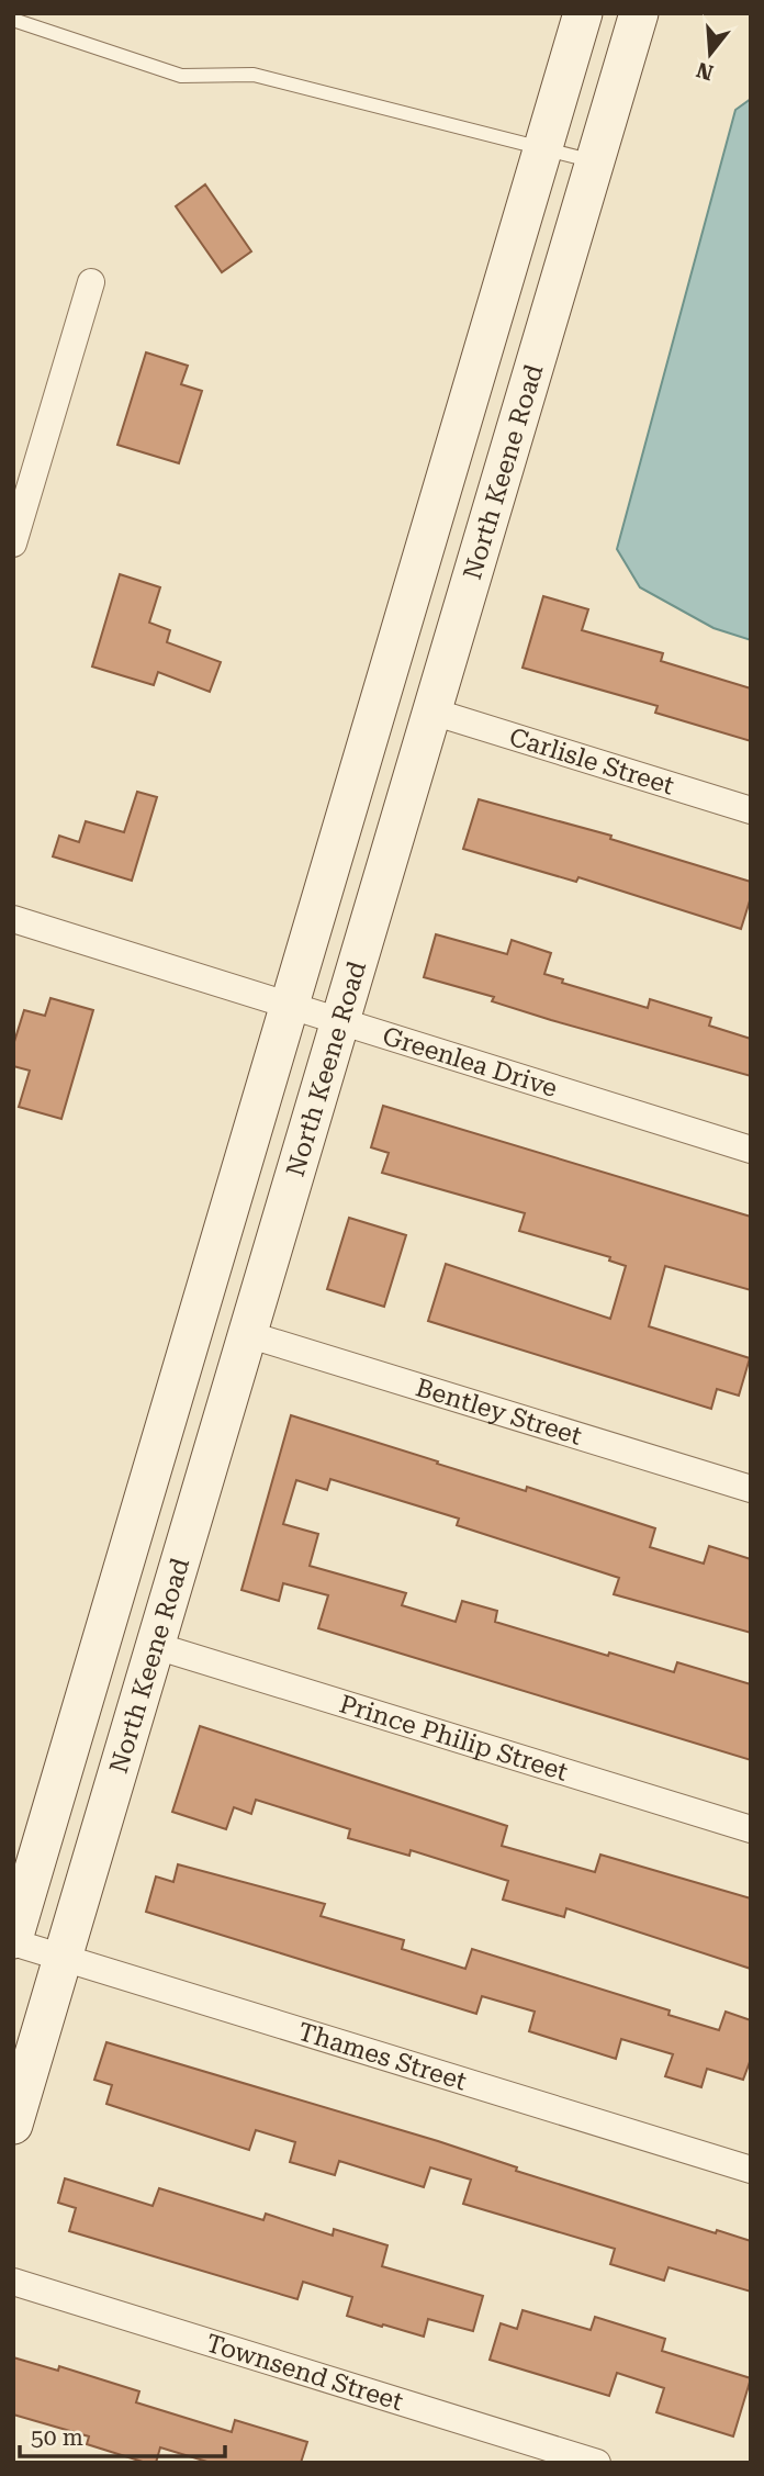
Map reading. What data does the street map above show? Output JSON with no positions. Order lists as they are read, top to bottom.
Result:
{
  "streets": {
    "main road": ["North Keene Road"],
    "street": [
      "Carlisle Street",
      "Greenlea Drive",
      "Bentley Street",
      "Prince Philip Street",
      "Thames Street",
      "Townsend Street"
    ]
  },
  "crossings": [
    ["North Keene Road", "Carlisle Street"],
    ["North Keene Road", "Greenlea Drive"],
    ["North Keene Road", "Bentley Street"],
    ["North Keene Road", "Prince Philip Street"],
    ["North Keene Road", "Thames Street"]
  ],
  "scale_bar": "50 m",
  "north": "bottom"
}
